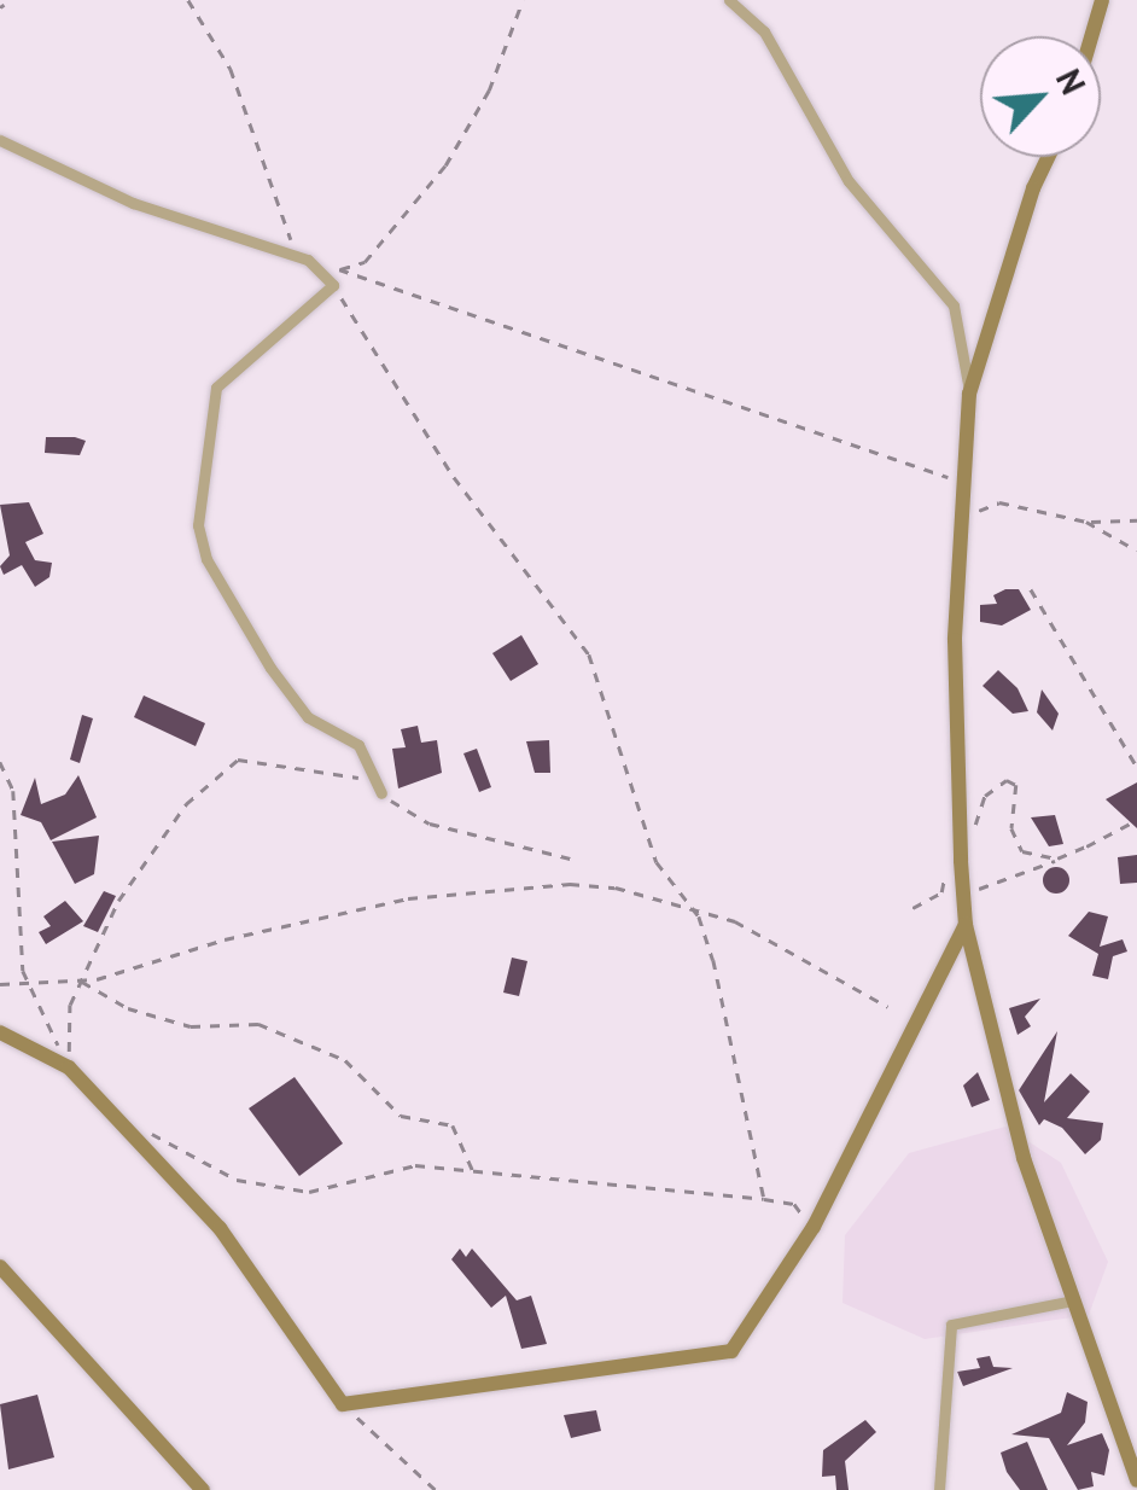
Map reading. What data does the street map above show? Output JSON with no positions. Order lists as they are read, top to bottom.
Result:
{
  "north": "top right"
}
